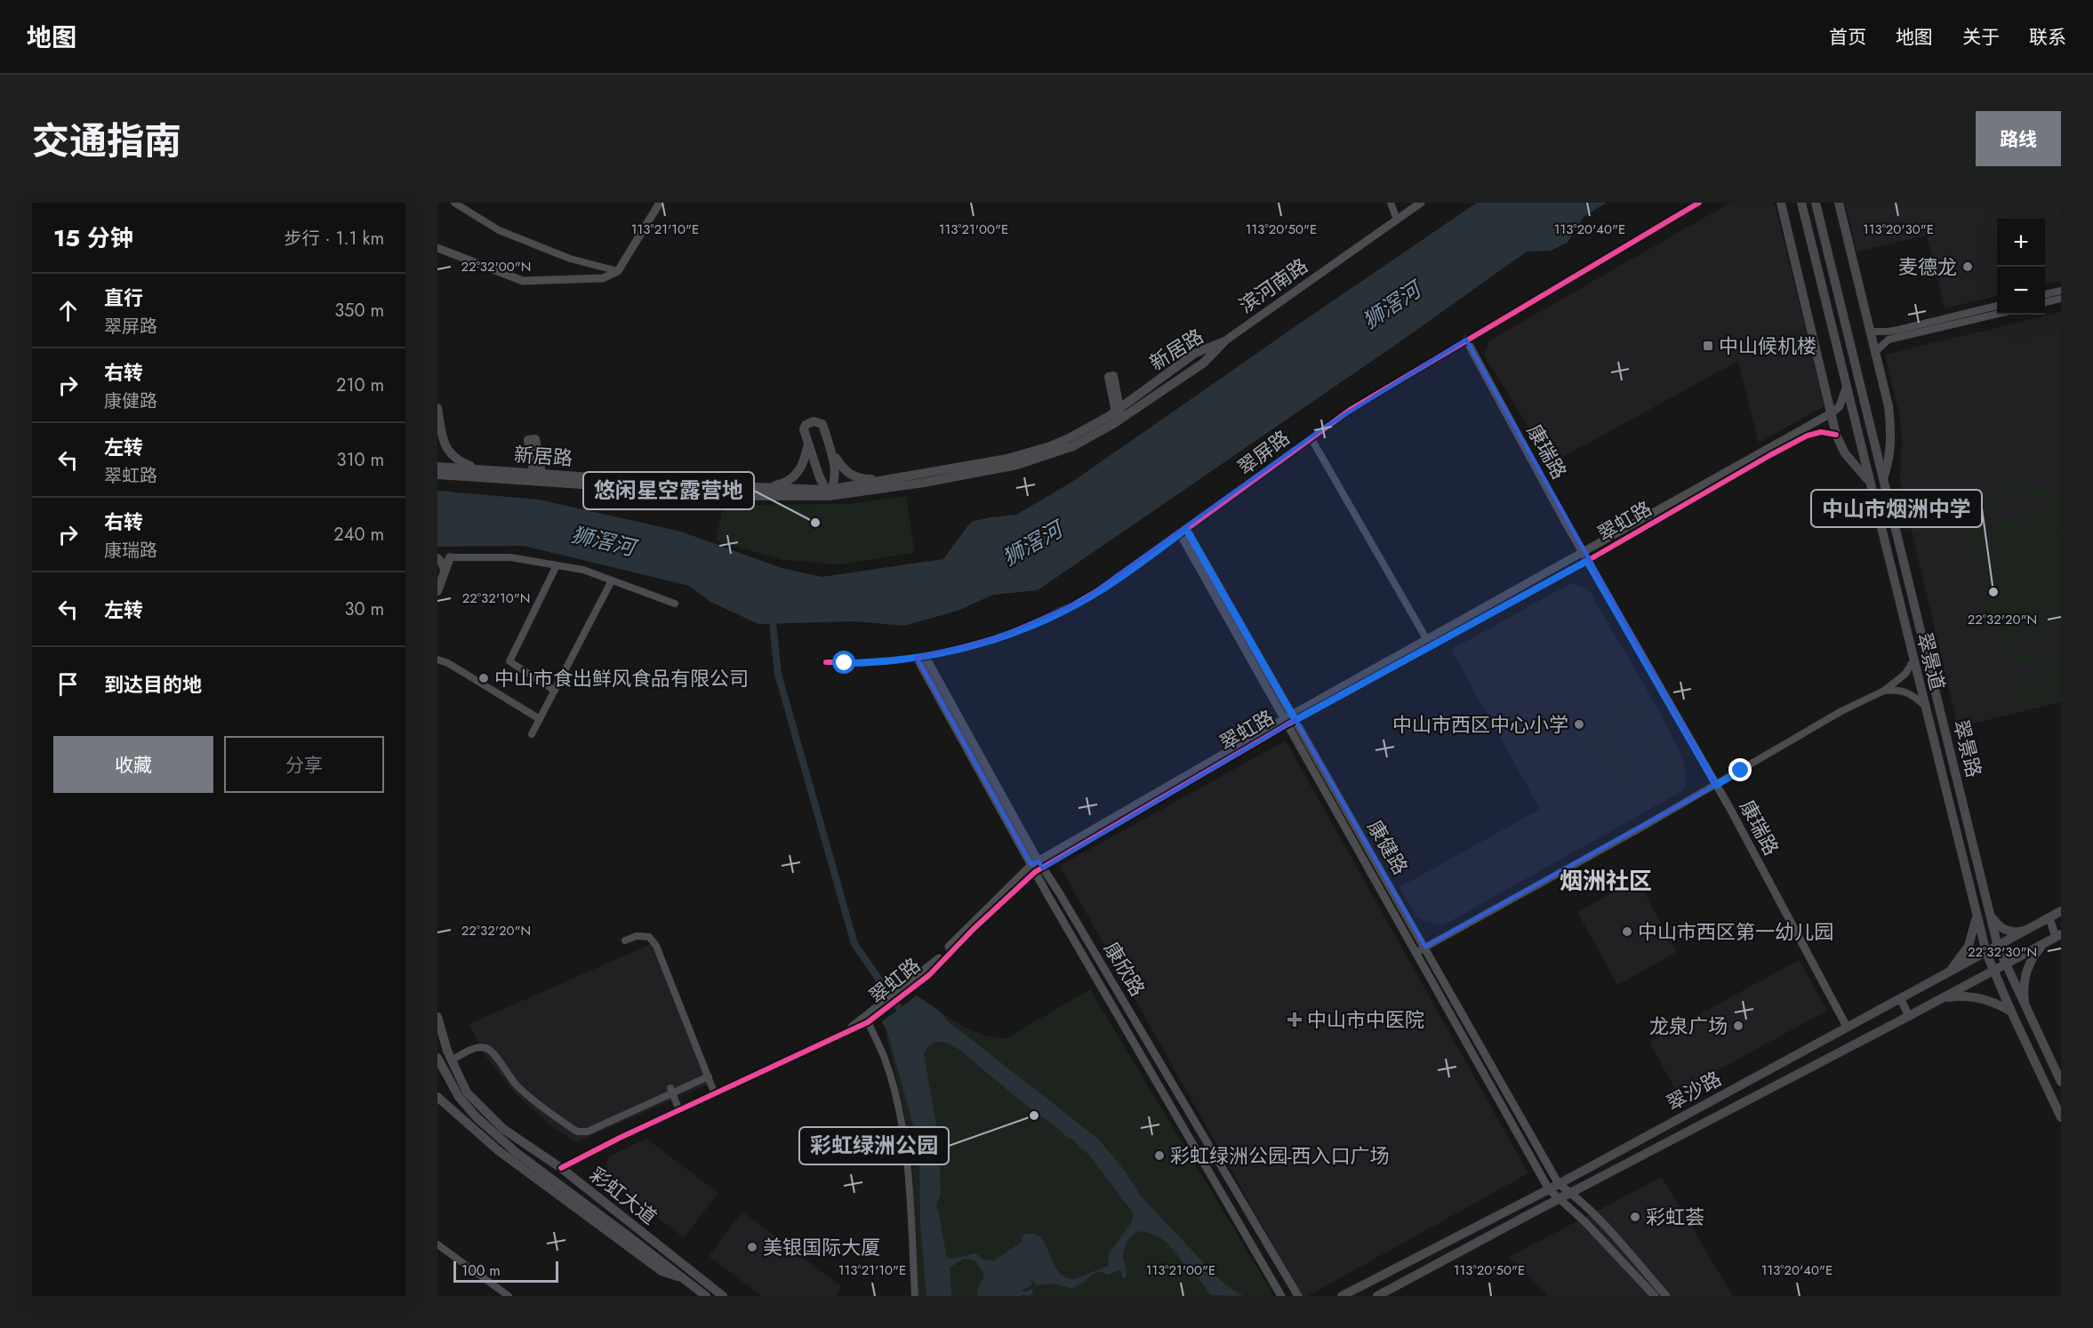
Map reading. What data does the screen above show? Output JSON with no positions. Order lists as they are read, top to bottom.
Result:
{
  "streets": {
    "main road": [
      "新居路",
      "翠景道",
      "翠景路",
      "翠沙路",
      "彩虹大道"
    ],
    "street": [
      "滨河南路",
      "康瑞路",
      "翠屏路",
      "翠虹路",
      "康健路",
      "康欣路"
    ]
  },
  "crossings": [
    ["滨河南路", "新居路"],
    ["康瑞路", "翠屏路"],
    ["康瑞路", "翠虹路"],
    ["康瑞路", "翠沙路"],
    ["翠屏路", "康健路"],
    ["翠屏路", "康欣路"],
    ["翠虹路", "康健路"],
    ["翠虹路", "康欣路"],
    ["翠虹路", "彩虹大道"],
    ["翠景道", "翠沙路"],
    ["翠景路", "翠沙路"],
    ["康健路", "翠沙路"]
  ],
  "districts": ["烟洲社区"],
  "water": ["狮滘河"],
  "places": {
    "other": [
      "麦德龙",
      "悠闲星空露营地",
      "中山市烟洲中学",
      "中山市食出鲜风食品有限公司",
      "中山市西区中心小学",
      "中山市西区第一幼儿园",
      "龙泉广场",
      "彩虹绿洲公园",
      "彩虹绿洲公园-西入口广场",
      "彩虹荟",
      "美银国际大厦"
    ],
    "transit": ["中山候机楼"],
    "health": ["中山市中医院"]
  },
  "scale_bar": "100 m",
  "page": {
    "header": "地图",
    "nav": [
      "首页",
      "地图",
      "关于",
      "联系"
    ],
    "title": "交通指南",
    "buttons": [
      "路线",
      ["收藏", "分享"]
    ],
    "heading": ["15 分钟", "步行 · 1.1 km"],
    "map_buttons": ["+", "−"],
    "list": [
      ["直行", "翠屏路", "350 m"],
      ["右转", "康健路", "210 m"],
      ["左转", "翠虹路", "310 m"],
      ["右转", "康瑞路", "240 m"],
      ["左转", "30 m"],
      "到达目的地"
    ],
    "scale": "100 m"
  },
  "coordinates": [
    "113°21'10\"E",
    "113°21'00\"E",
    "113°20'50\"E",
    "113°20'40\"E",
    "113°20'30\"E",
    "22°32'00\"N",
    "22°32'10\"N",
    "22°32'20\"N",
    "22°32'30\"N"
  ]
}
